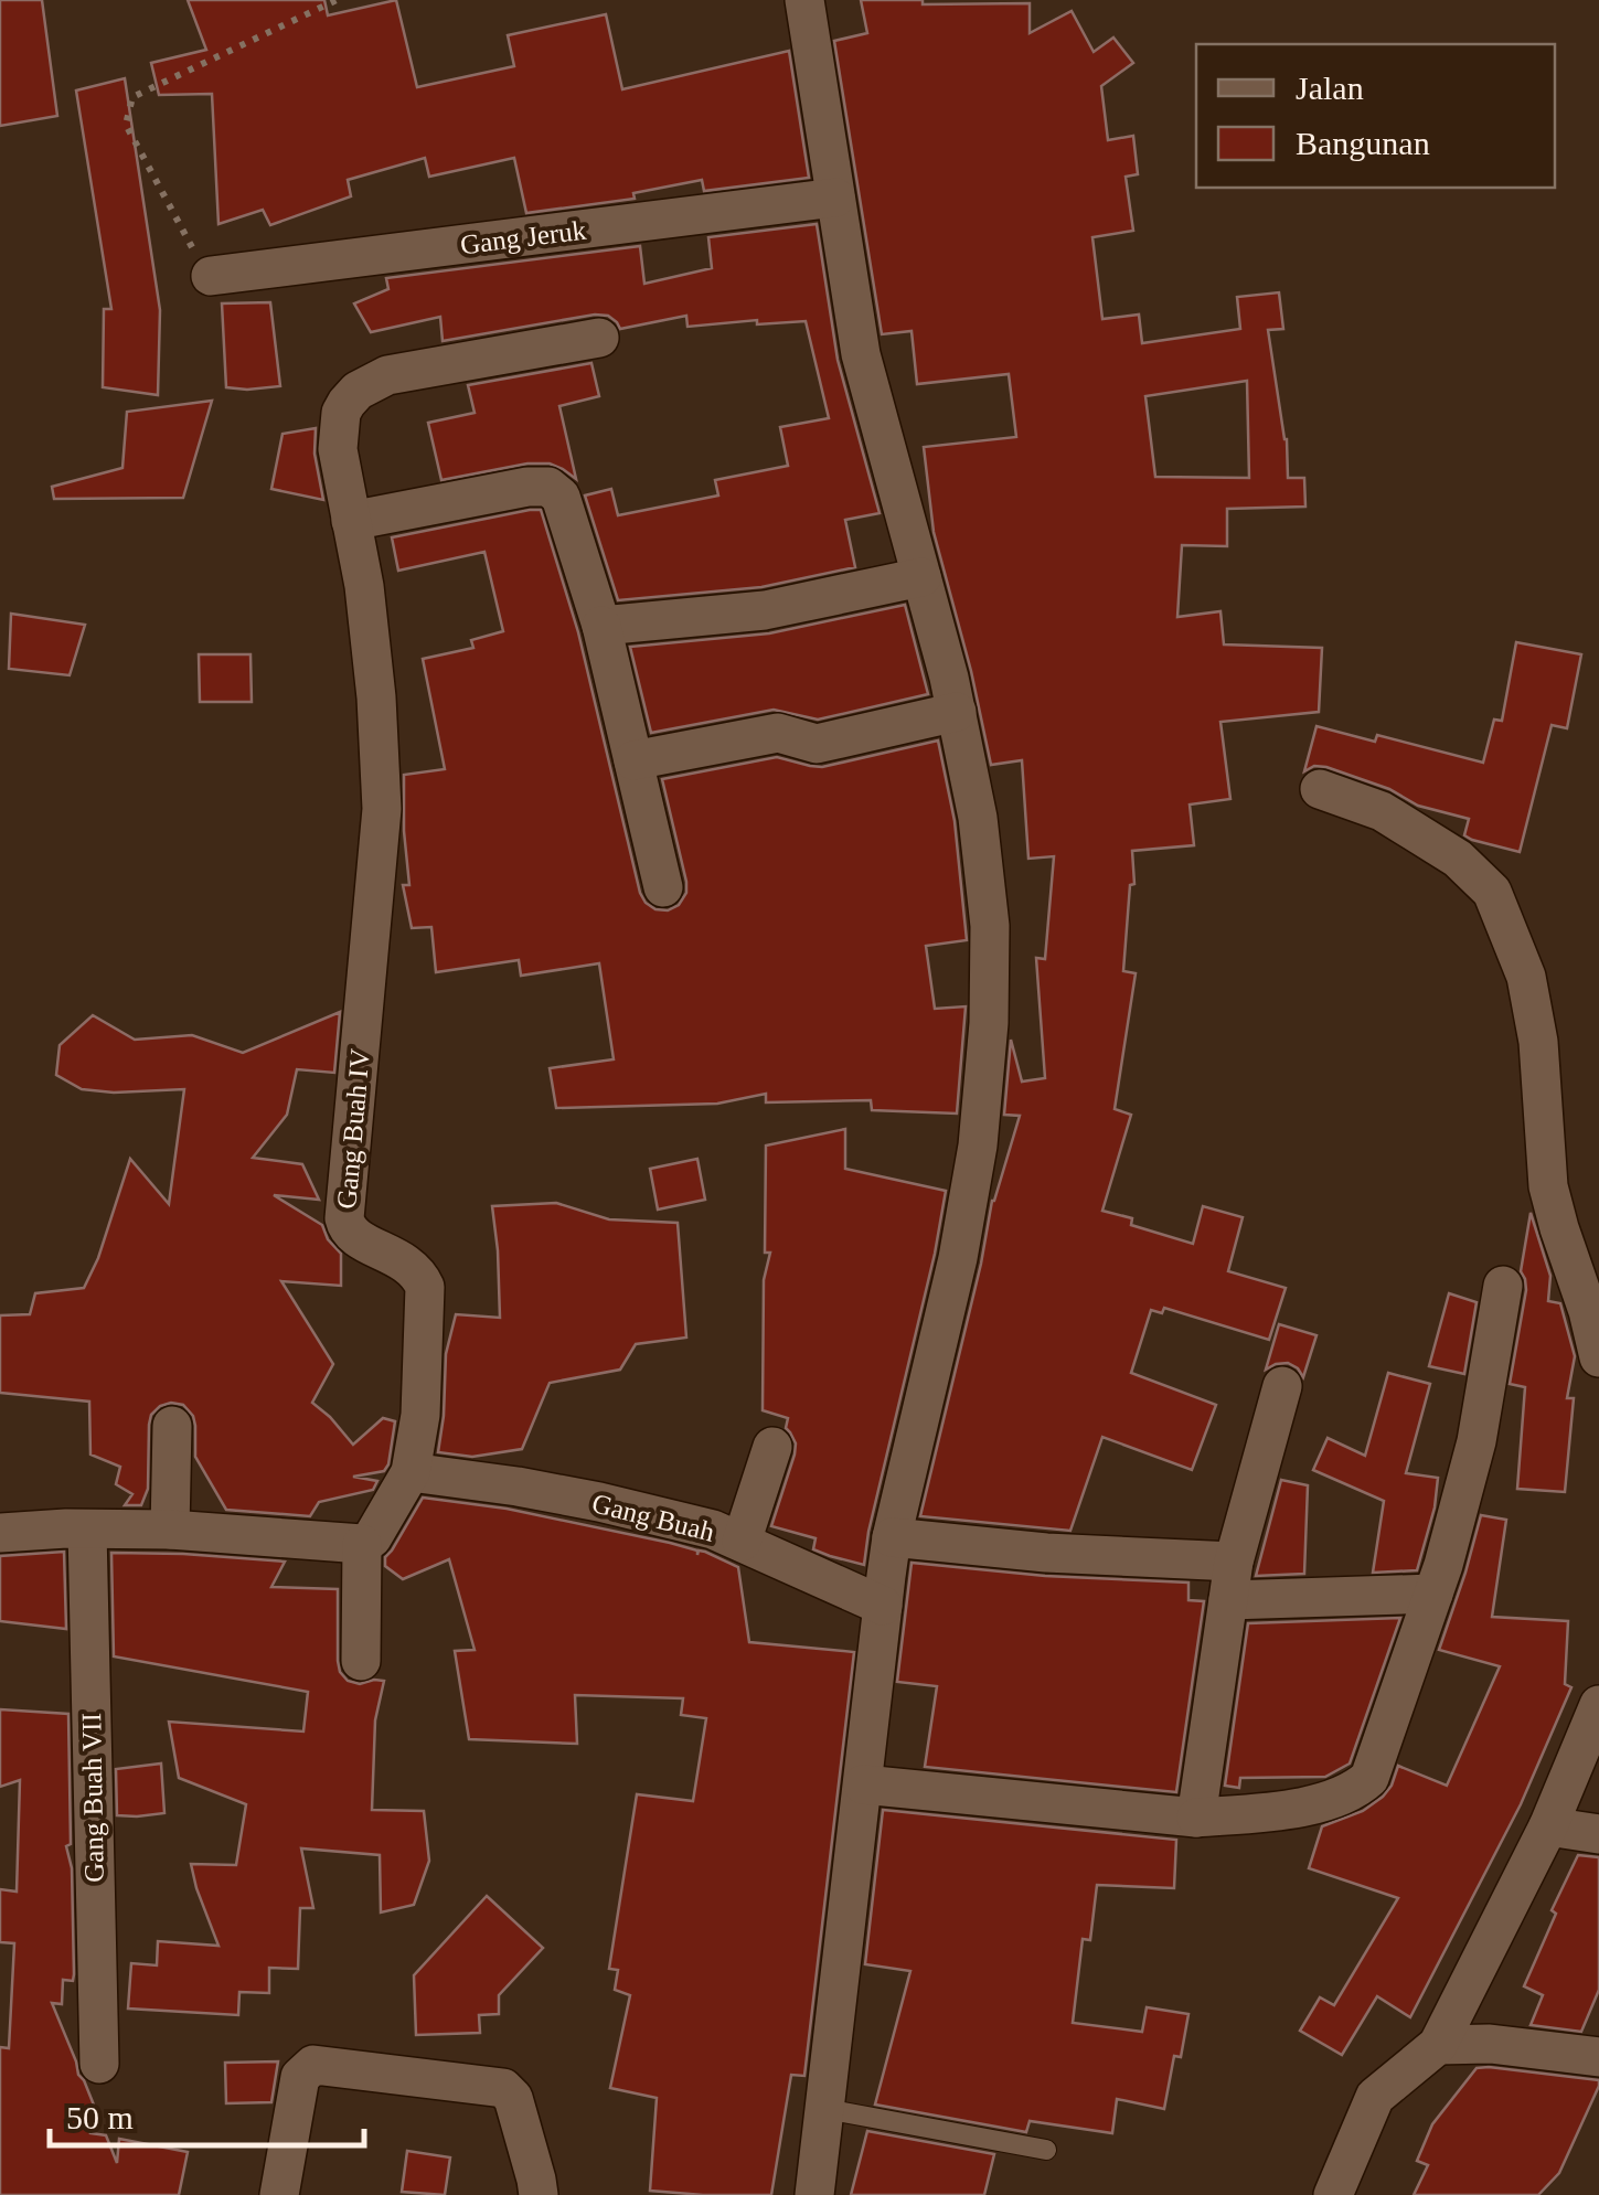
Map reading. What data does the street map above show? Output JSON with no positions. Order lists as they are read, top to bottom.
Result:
{
  "streets": {
    "street": [
      "Gang Jeruk",
      "Gang Buah IV",
      "Gang Buah",
      "Gang Buah VII"
    ]
  },
  "crossings": [
    ["Gang Buah IV", "Gang Buah"]
  ],
  "legend": ["Jalan", "Bangunan"],
  "scale_bar": "50 m"
}
